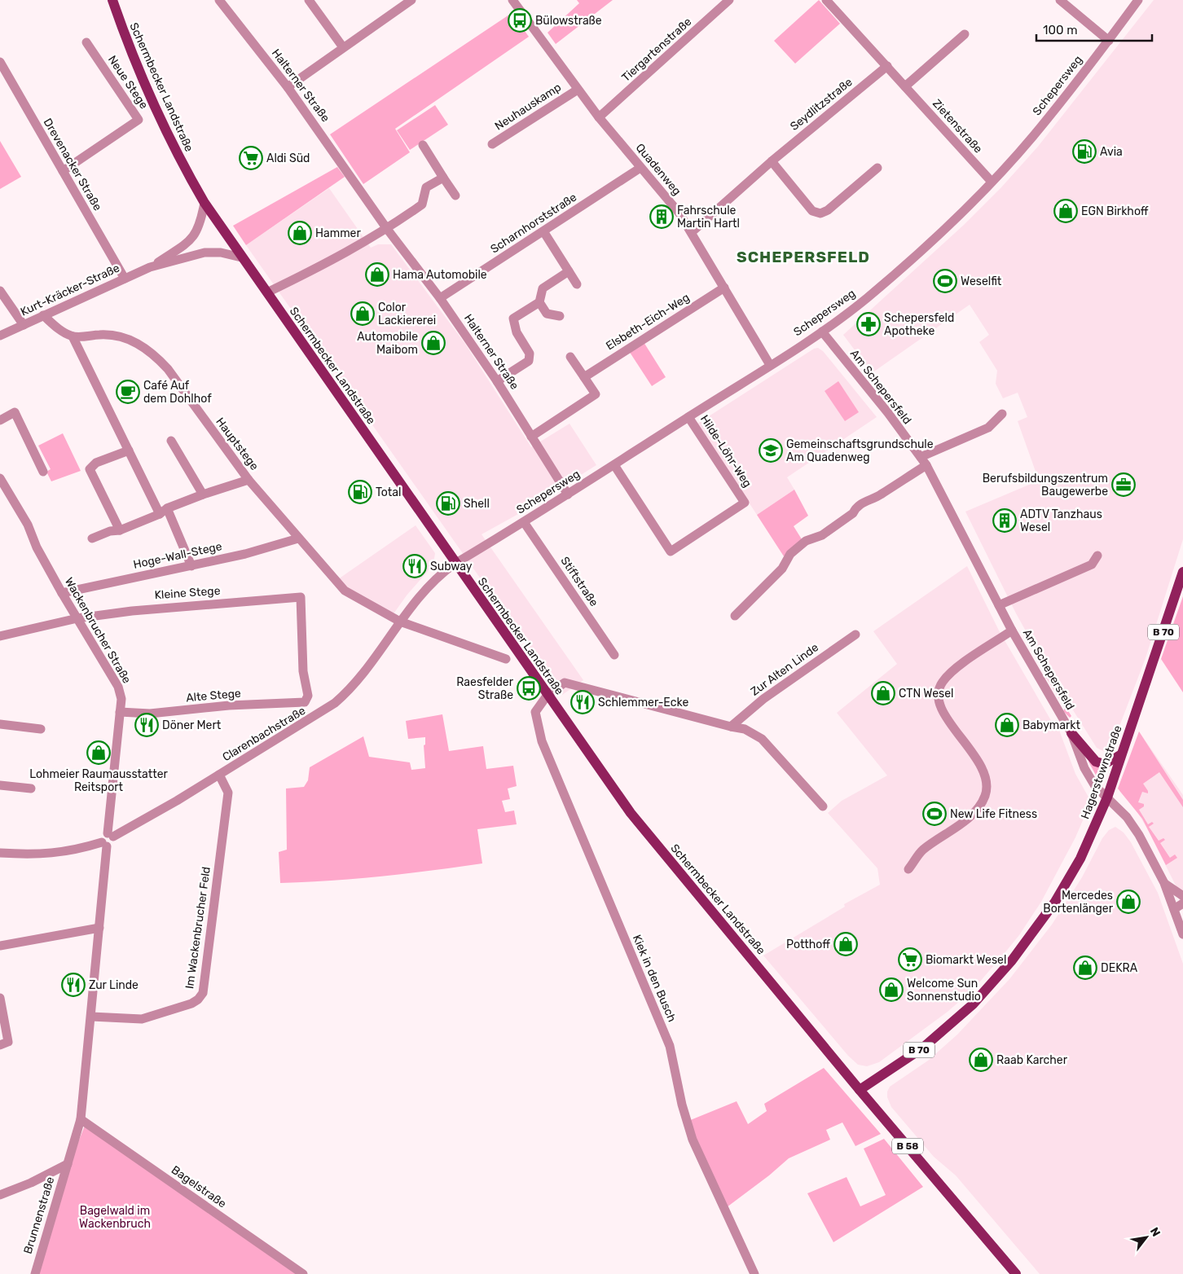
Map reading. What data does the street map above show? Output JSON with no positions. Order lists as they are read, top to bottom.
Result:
{
  "streets": {
    "main road": [
      "Schermbecker Landstraße",
      "B 70",
      "Hagerstownstraße",
      "B 58"
    ],
    "street": [
      "Tiergartenstraße",
      "Neue Stege",
      "Halterner Straße",
      "Schepersweg",
      "Seydlitzstraße",
      "Neuhauskamp",
      "Zietenstraße",
      "Drevenacker Straße",
      "Quadenweg",
      "Scharnhorststraße",
      "Kurt-Kräcker-Straße",
      "Elsbeth-Eich-Weg",
      "Am Schepersfeld",
      "Hauptstege",
      "Hilde-Löhr-Weg",
      "Hoge-Wall-Stege",
      "Stiftstraße",
      "Kleine Stege",
      "Wackenbrucher Straße",
      "Zur Alten Linde",
      "Alte Stege",
      "Clarenbachstraße",
      "Im Wackenbrucher Feld",
      "Kiek in den Busch",
      "Bagelstraße",
      "Brunnenstraße"
    ]
  },
  "crossings": [
    ["Tiergartenstraße", "Quadenweg"],
    ["Neue Stege", "Drevenacker Straße"],
    ["Halterner Straße", "Schepersweg"],
    ["Halterner Straße", "Scharnhorststraße"],
    ["Schepersweg", "Schermbecker Landstraße"],
    ["Schepersweg", "Zietenstraße"],
    ["Schepersweg", "Quadenweg"],
    ["Schepersweg", "Am Schepersfeld"],
    ["Schepersweg", "Hilde-Löhr-Weg"],
    ["Schepersweg", "Stiftstraße"],
    ["Schepersweg", "Clarenbachstraße"],
    ["Schermbecker Landstraße", "Kurt-Kräcker-Straße"],
    ["Schermbecker Landstraße", "Clarenbachstraße"],
    ["Schermbecker Landstraße", "Hagerstownstraße"],
    ["Schermbecker Landstraße", "Kiek in den Busch"],
    ["Seydlitzstraße", "Zietenstraße"],
    ["Seydlitzstraße", "Quadenweg"],
    ["Neuhauskamp", "Quadenweg"],
    ["Drevenacker Straße", "Kurt-Kräcker-Straße"],
    ["Quadenweg", "Scharnhorststraße"],
    ["Quadenweg", "Elsbeth-Eich-Weg"],
    ["Am Schepersfeld", "Hagerstownstraße"],
    ["Hauptstege", "Hoge-Wall-Stege"],
    ["Hauptstege", "Clarenbachstraße"],
    ["Hoge-Wall-Stege", "Wackenbrucher Straße"],
    ["Kleine Stege", "Wackenbrucher Straße"],
    ["Kleine Stege", "Alte Stege"],
    ["Wackenbrucher Straße", "Alte Stege"],
    ["Wackenbrucher Straße", "Clarenbachstraße"],
    ["Clarenbachstraße", "Im Wackenbrucher Feld"]
  ],
  "districts": ["SCHEPERSFELD"],
  "parks": ["Bagelwald im Wackenbruch"],
  "places": {
    "bus stop": ["Bülowstraße", "Raesfelder Straße"],
    "fuel station": ["Avia", "Total", "Shell"],
    "supermarket": ["Aldi Süd", "Biomarkt Wesel"],
    "shop": [
      "EGN Birkhoff",
      "Hammer",
      "Hama Automobile",
      "Color Lackiererei",
      "Automobile Maibom",
      "CTN Wesel",
      "Babymarkt",
      "Lohmeier Raumausstatter Reitsport",
      "Mercedes Bortenlänger",
      "Potthoff",
      "DEKRA",
      "Welcome Sun Sonnenstudio",
      "Raab Karcher"
    ],
    "building": ["Fahrschule Martin Hartl", "ADTV Tanzhaus Wesel"],
    "sports": ["Weselfit", "New Life Fitness"],
    "pharmacy": ["Schepersfeld Apotheke"],
    "cafe": ["Café Auf dem Dohlhof"],
    "school or university": ["Gemeinschaftsgrundschule Am Quadenweg"],
    "office": ["Berufsbildungszentrum Baugewerbe"],
    "restaurant": [
      "Subway",
      "Schlemmer-Ecke",
      "Döner Mert",
      "Zur Linde"
    ]
  },
  "scale_bar": "100 m",
  "north": "top right"
}
